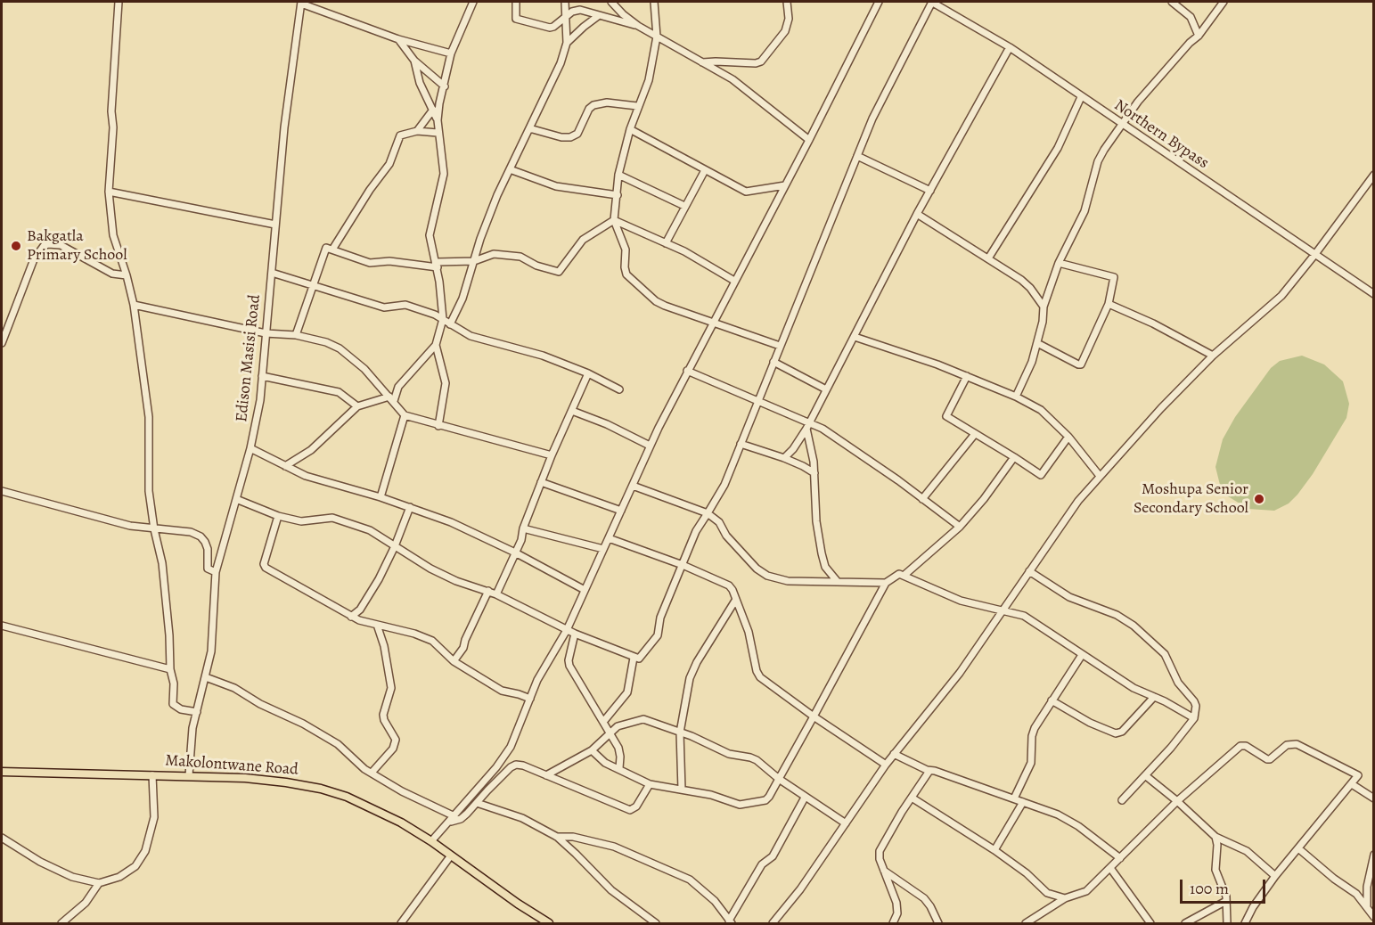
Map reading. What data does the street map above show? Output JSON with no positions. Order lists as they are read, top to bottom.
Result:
{
  "streets": {
    "main road": ["Makolontwane Road"],
    "street": ["Northern Bypass", "Edison Masisi Road"]
  },
  "crossings": [
    ["Edison Masisi Road", "Makolontwane Road"]
  ],
  "places": ["Bakgatla Primary School", "Moshupa Senior Secondary School"],
  "scale_bar": "100 m"
}
